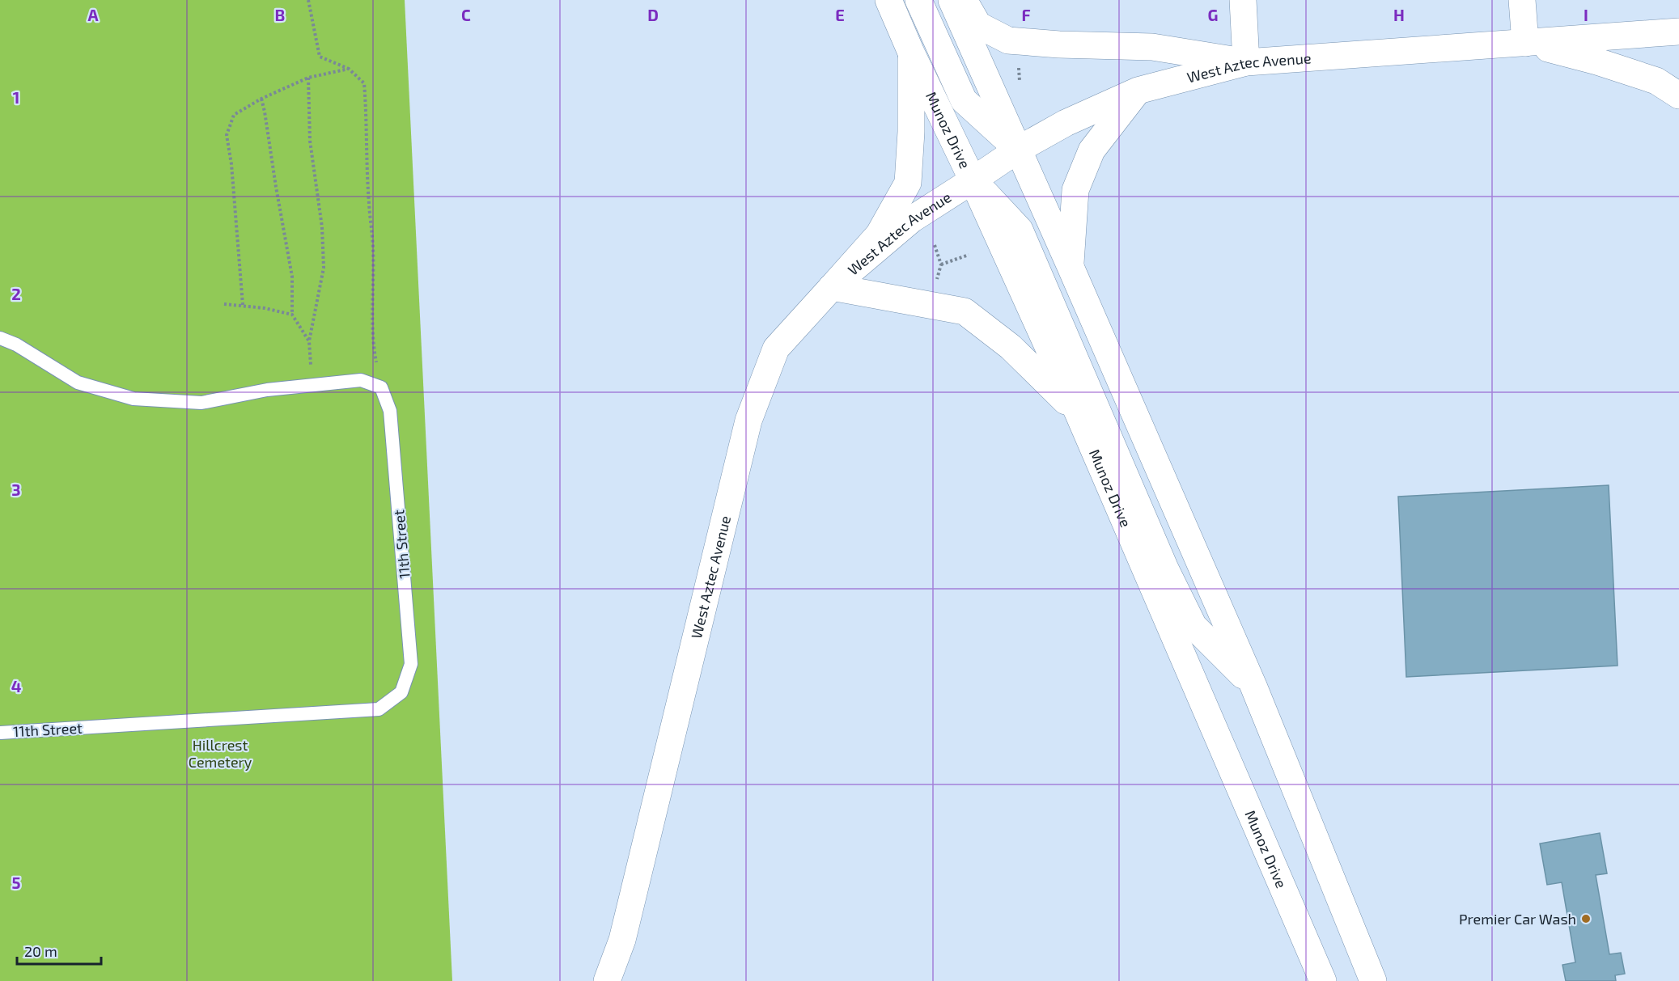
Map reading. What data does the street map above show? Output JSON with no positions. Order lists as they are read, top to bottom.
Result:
{
  "streets": {
    "main road": ["West Aztec Avenue", "Munoz Drive"],
    "lane": ["11th Street"]
  },
  "crossings": [
    ["West Aztec Avenue", "Munoz Drive"]
  ],
  "parks": ["Hillcrest Cemetery"],
  "places": ["Premier Car Wash"],
  "scale_bar": "20 m",
  "grid": {
    "columns": [
      "A",
      "B",
      "C",
      "D",
      "E",
      "F",
      "G",
      "H",
      "I"
    ],
    "rows": [
      "1",
      "2",
      "3",
      "4",
      "5"
    ]
  }
}
